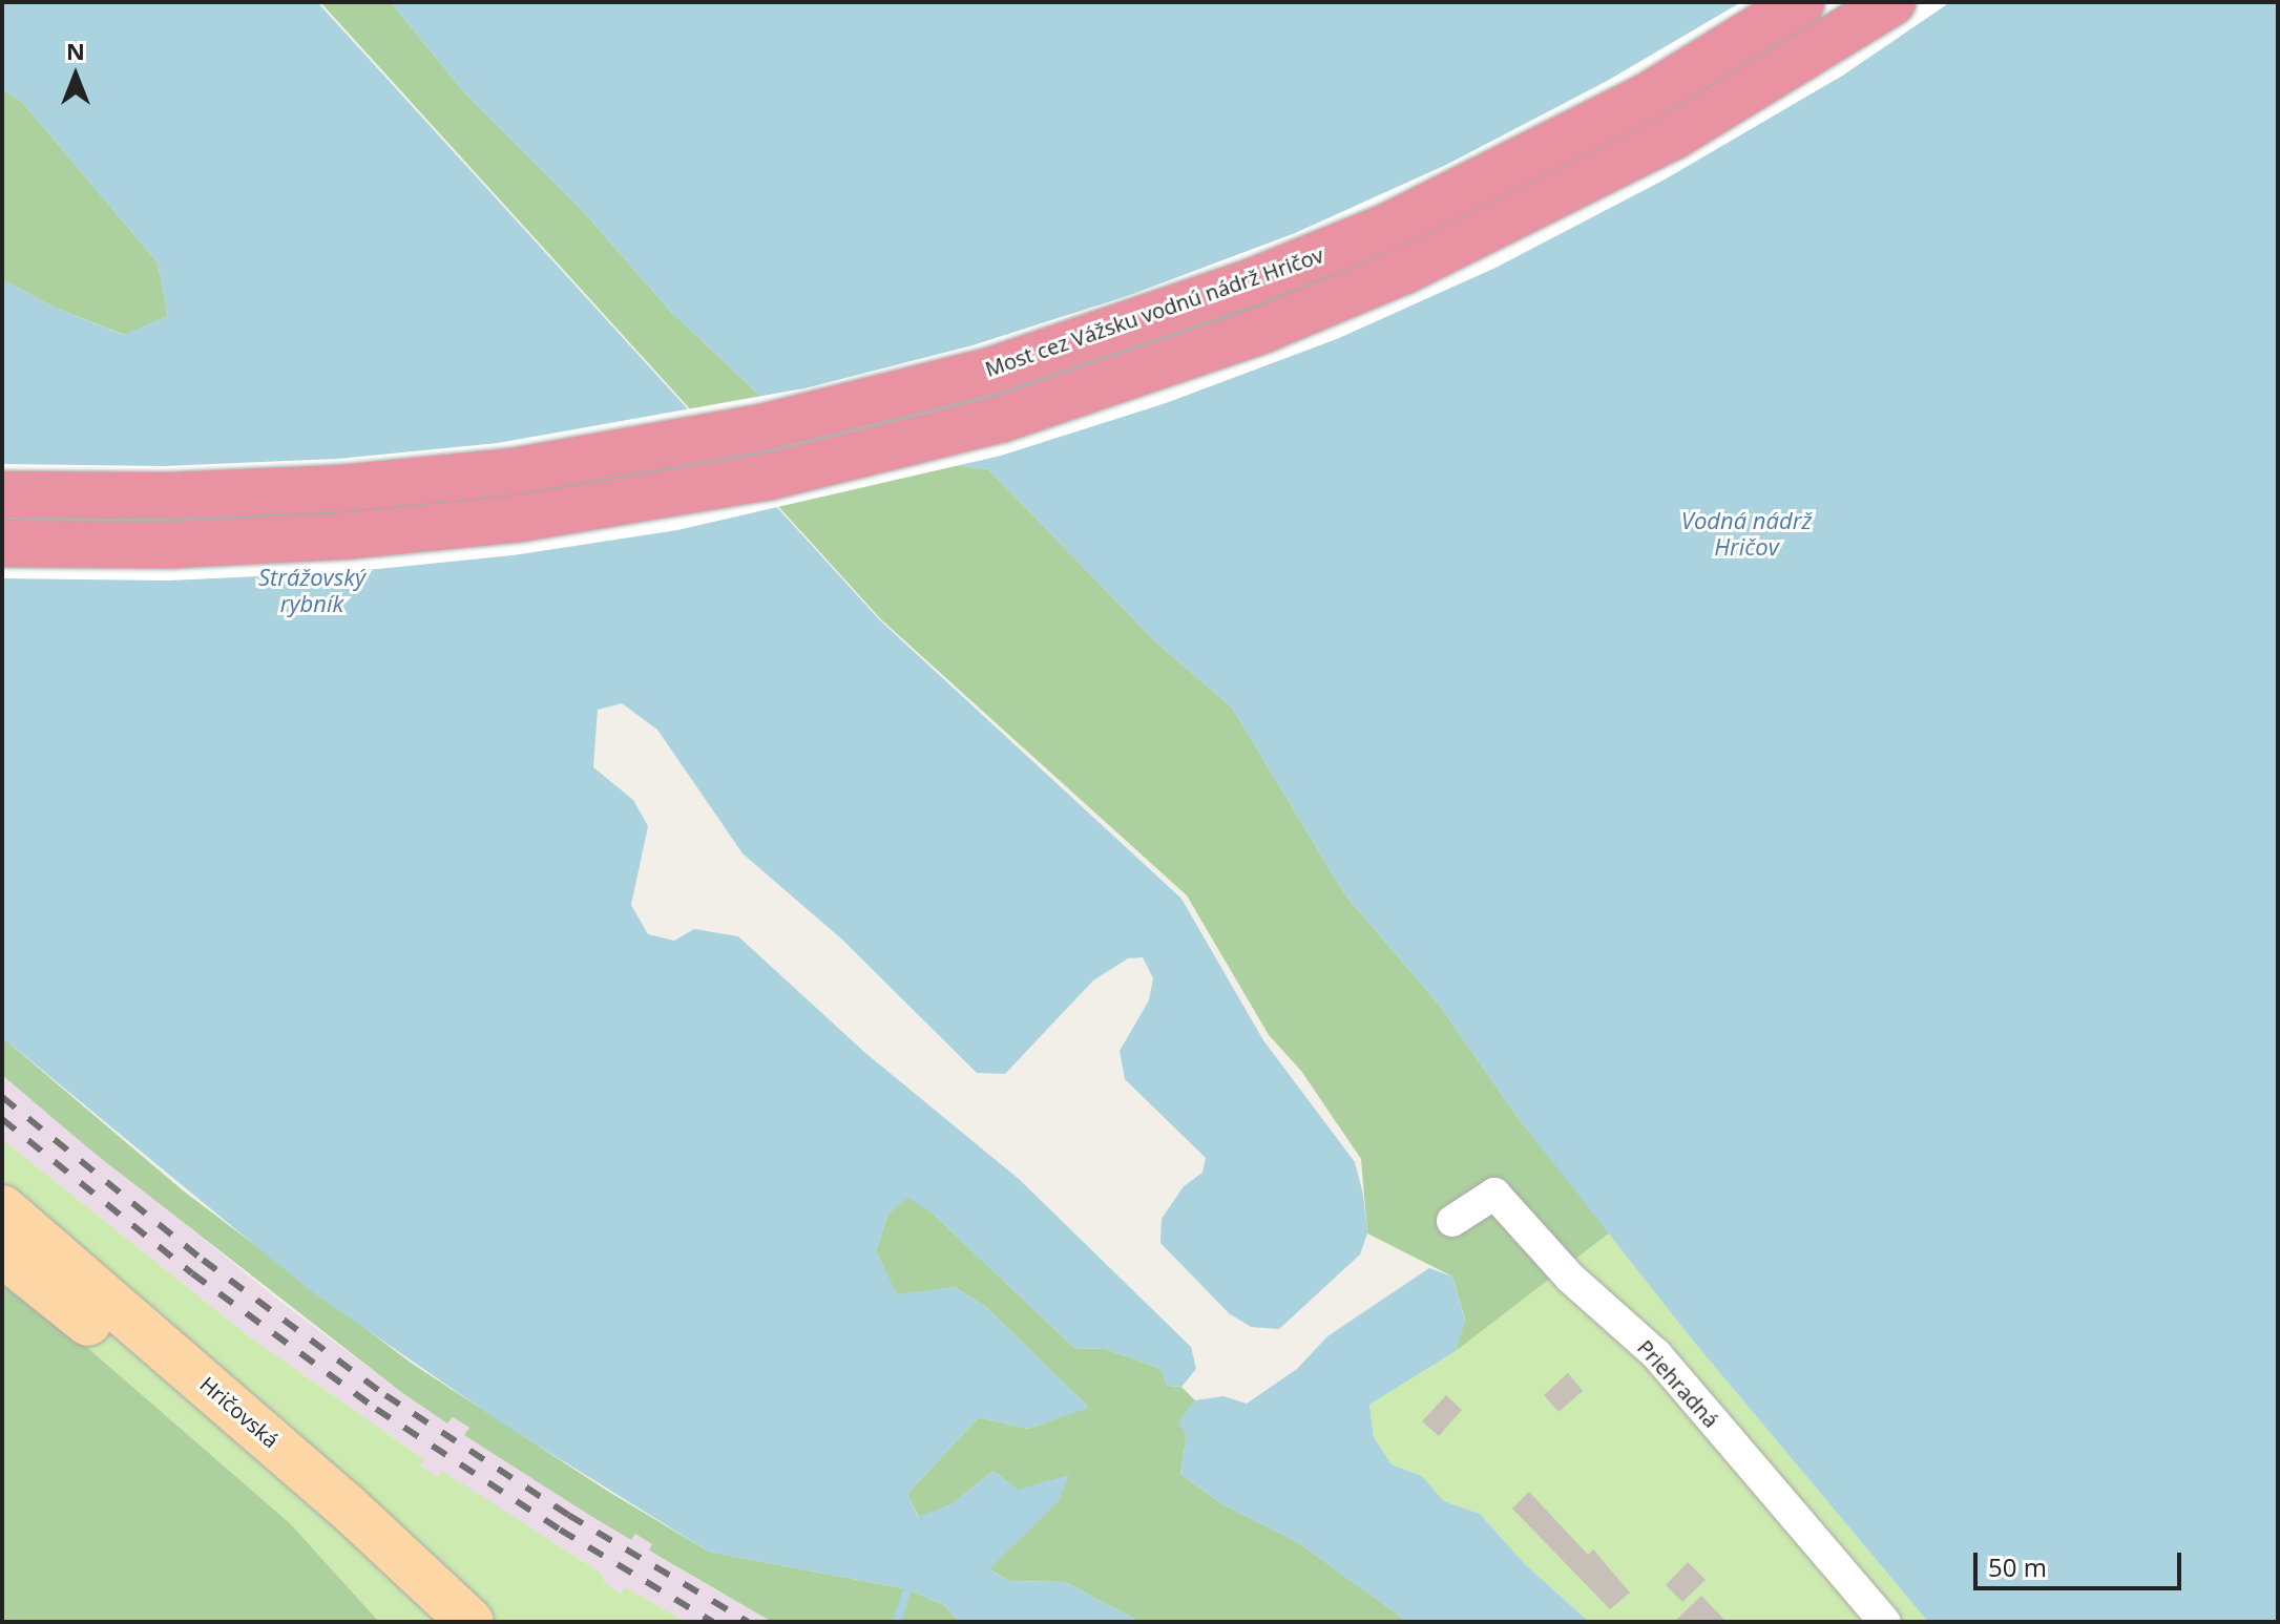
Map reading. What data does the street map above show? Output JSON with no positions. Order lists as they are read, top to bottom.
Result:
{
  "streets": {
    "highway": ["Most cez Vážsku vodnú nádrž Hričov"],
    "main road": ["Hričovská"],
    "street": ["Priehradná"]
  },
  "water": ["Vodná nádrž Hričov", "Strážovský rybník"],
  "scale_bar": "50 m",
  "north": "top"
}
